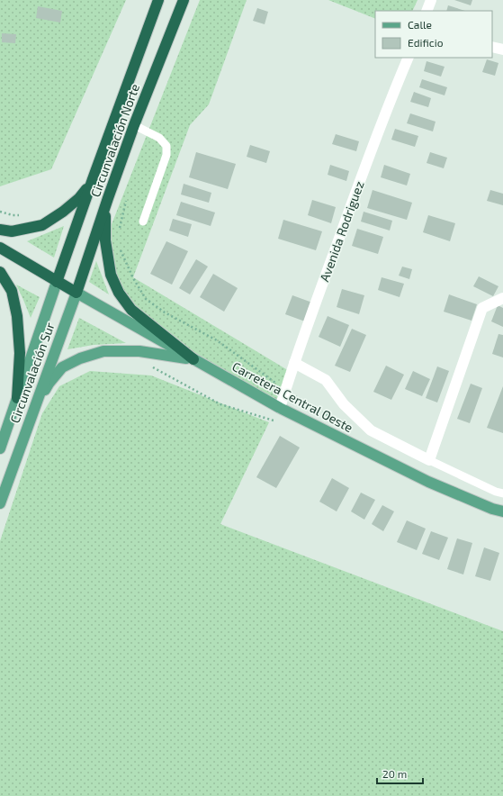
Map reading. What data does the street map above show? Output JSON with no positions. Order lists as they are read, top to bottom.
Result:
{
  "streets": {
    "highway": ["Circunvalación Norte"],
    "main road": ["Circunvalación Sur", "Carretera Central Oeste"],
    "street": ["Avenida Rodriguez"]
  },
  "crossings": [
    ["Circunvalación Norte", "Circunvalación Sur"],
    ["Circunvalación Norte", "Carretera Central Oeste"],
    ["Avenida Rodriguez", "Carretera Central Oeste"],
    ["Circunvalación Sur", "Carretera Central Oeste"]
  ],
  "legend": ["Calle", "Edificio"],
  "scale_bar": "20 m"
}
